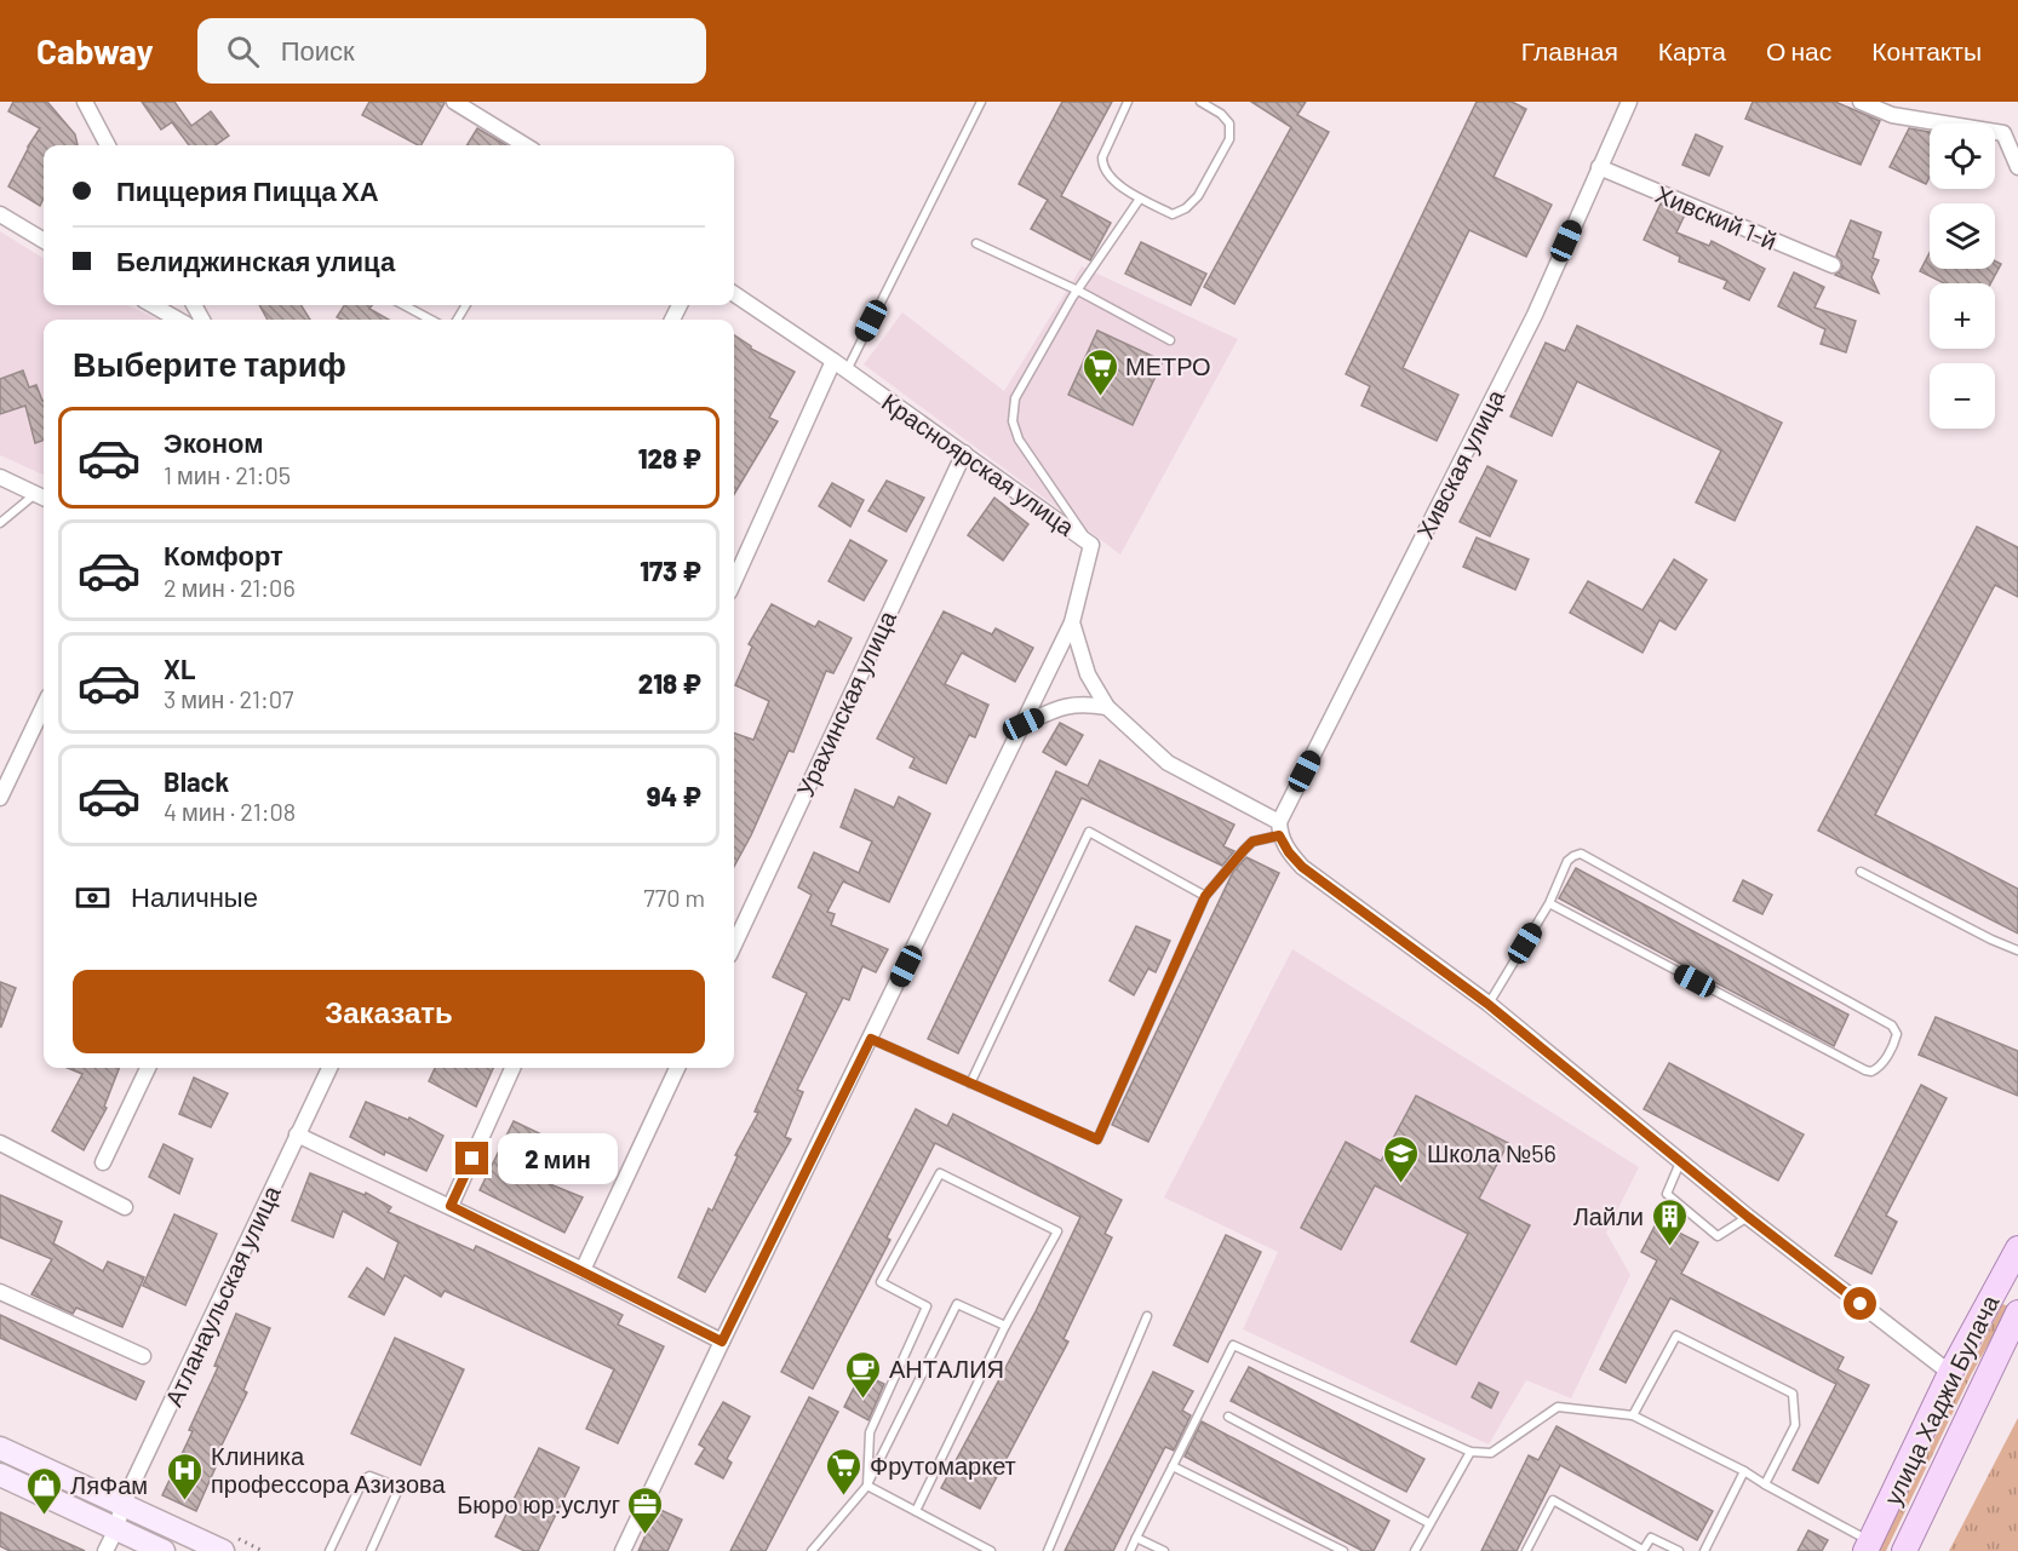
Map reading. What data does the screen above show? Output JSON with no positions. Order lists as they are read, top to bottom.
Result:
{
  "streets": {
    "main road": ["улица Хаджи Булача"],
    "street": [
      "Хивский 1-й",
      "Красноярская улица",
      "Хивская улица",
      "Урахинская улица",
      "Атланаульская улица"
    ]
  },
  "crossings": [
    ["Хивский 1-й", "Хивская улица"],
    ["Красноярская улица", "Урахинская улица"]
  ],
  "places": {
    "supermarket": ["МЕТРО", "Фрутомаркет"],
    "school or university": ["Школа №56"],
    "building": ["Лайли"],
    "cafe": ["АНТАЛИЯ"],
    "hospital": ["Клиника профессора Азизова"],
    "shop": ["ЛяФам"],
    "office": ["Бюро юр.услуг"]
  },
  "page": {
    "header": "Cabway",
    "search": "Поиск",
    "nav": [
      "Главная",
      "Карта",
      "О нас",
      "Контакты"
    ],
    "map_buttons": ["+", "−"],
    "banner": ["Пиццерия Пицца ХА", "Белиджинская улица"],
    "heading": "Выберите тариф",
    "list": [
      {
        "name": "Эконом",
        "note": "1 мин · 21:05",
        "value": "128 ₽"
      },
      {
        "name": "Комфорт",
        "note": "2 мин · 21:06",
        "value": "173 ₽"
      },
      {
        "name": "XL",
        "note": "3 мин · 21:07",
        "value": "218 ₽"
      },
      {
        "name": "Black",
        "note": "4 мин · 21:08",
        "value": "94 ₽"
      }
    ],
    "pay": ["Наличные", "770 m"],
    "buttons": "Заказать",
    "bubble": "2 мин"
  }
}
